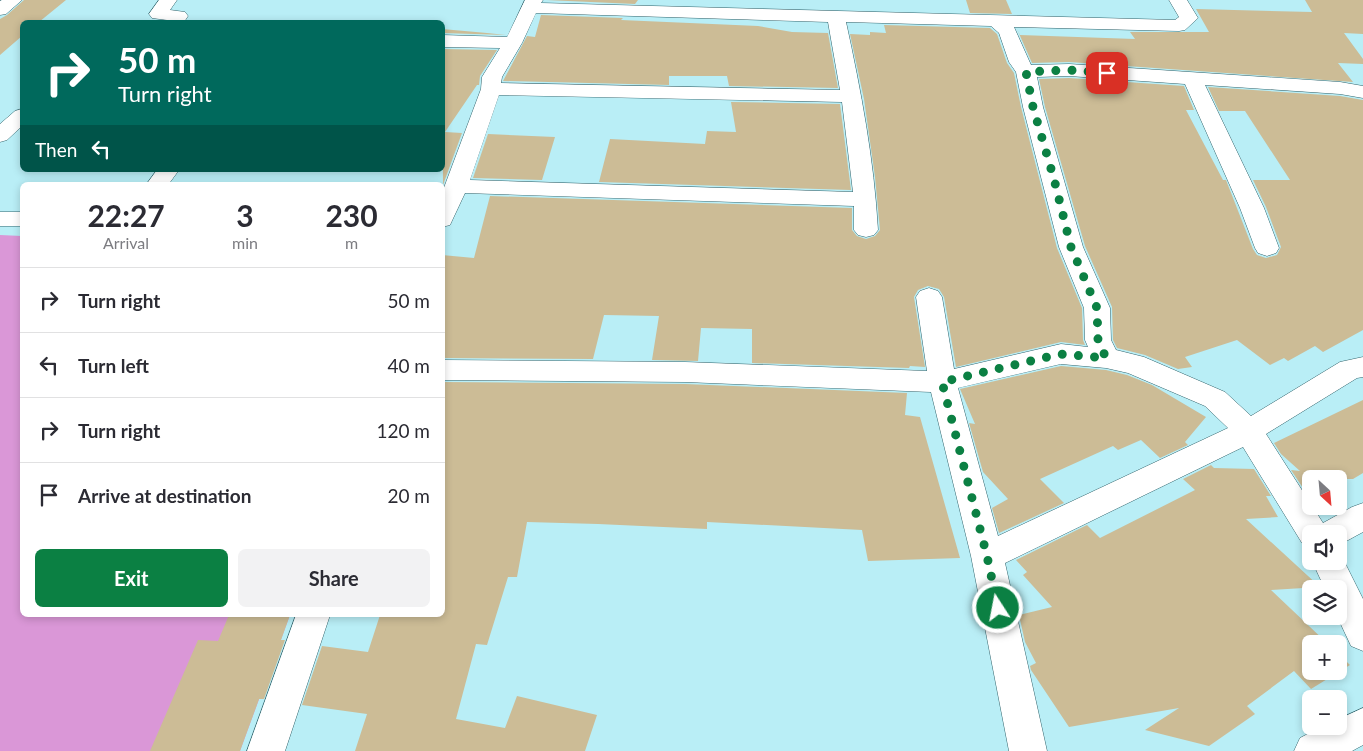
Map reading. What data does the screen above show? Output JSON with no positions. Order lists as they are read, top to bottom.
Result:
{
  "north": "bottom right",
  "page": {
    "turn": ["50 m", "Turn right"],
    "then": "Then",
    "eta": [
      "22:27",
      "Arrival",
      "3",
      "min",
      "230",
      "m"
    ],
    "list": [
      {
        "name": "Turn right",
        "value": "50 m"
      },
      {
        "name": "Turn left",
        "value": "40 m"
      },
      {
        "name": "Turn right",
        "value": "120 m"
      },
      {
        "name": "Arrive at destination",
        "value": "20 m"
      }
    ],
    "map_buttons": ["+", "−"],
    "buttons": ["Exit", "Share"]
  }
}
